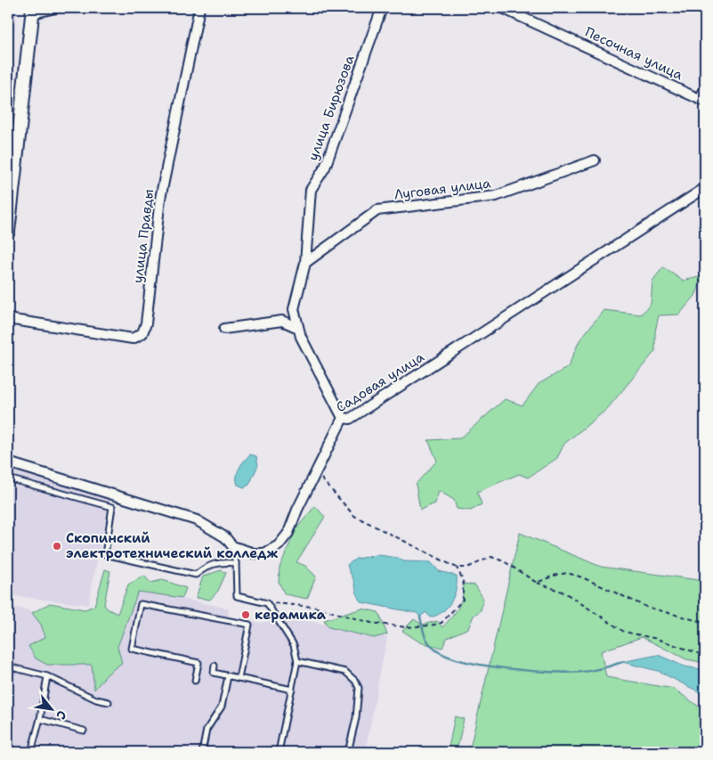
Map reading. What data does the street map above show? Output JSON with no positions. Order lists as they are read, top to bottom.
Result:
{
  "streets": {
    "street": [
      "Песочная улица",
      "улица Бирюзова",
      "Луговая улица",
      "улица Правды",
      "Садовая улица"
    ]
  },
  "crossings": [
    ["улица Бирюзова", "Луговая улица"],
    ["улица Бирюзова", "Садовая улица"]
  ],
  "places": ["Скопинский электротехнический колледж", "керамика"],
  "north": "bottom right"
}
